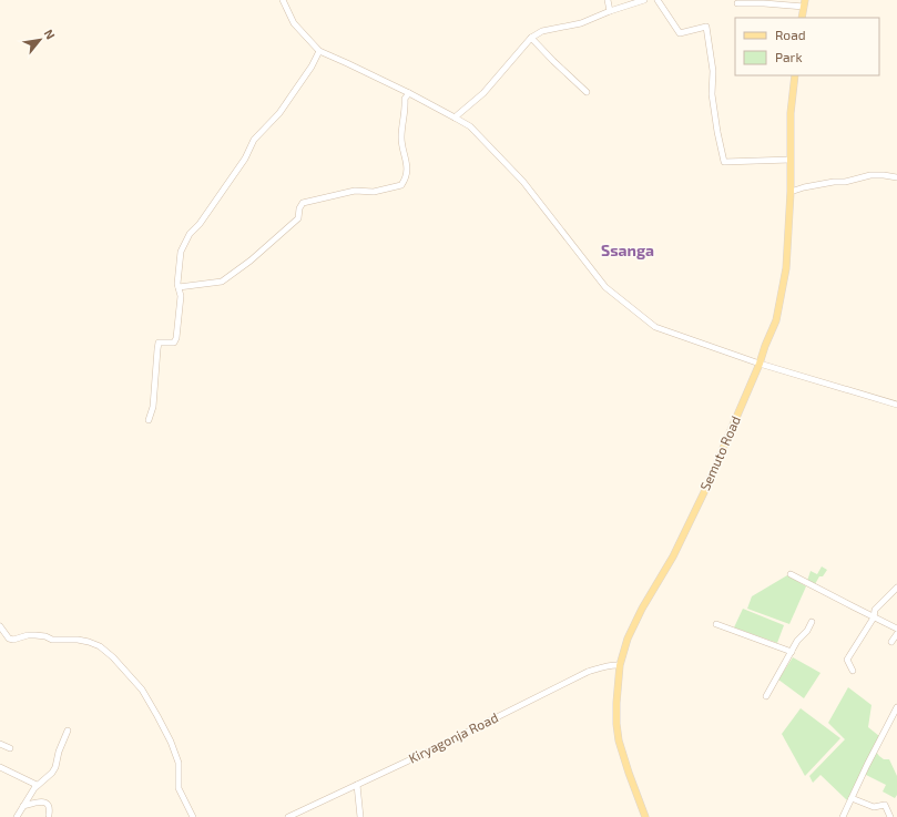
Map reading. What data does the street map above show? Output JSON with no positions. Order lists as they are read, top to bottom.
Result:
{
  "streets": {
    "main road": ["Semuto Road"],
    "street": ["Kiryagonja Road"]
  },
  "crossings": [
    ["Semuto Road", "Kiryagonja Road"]
  ],
  "districts": ["Ssanga"],
  "legend": ["Road", "Park"],
  "north": "top right"
}
